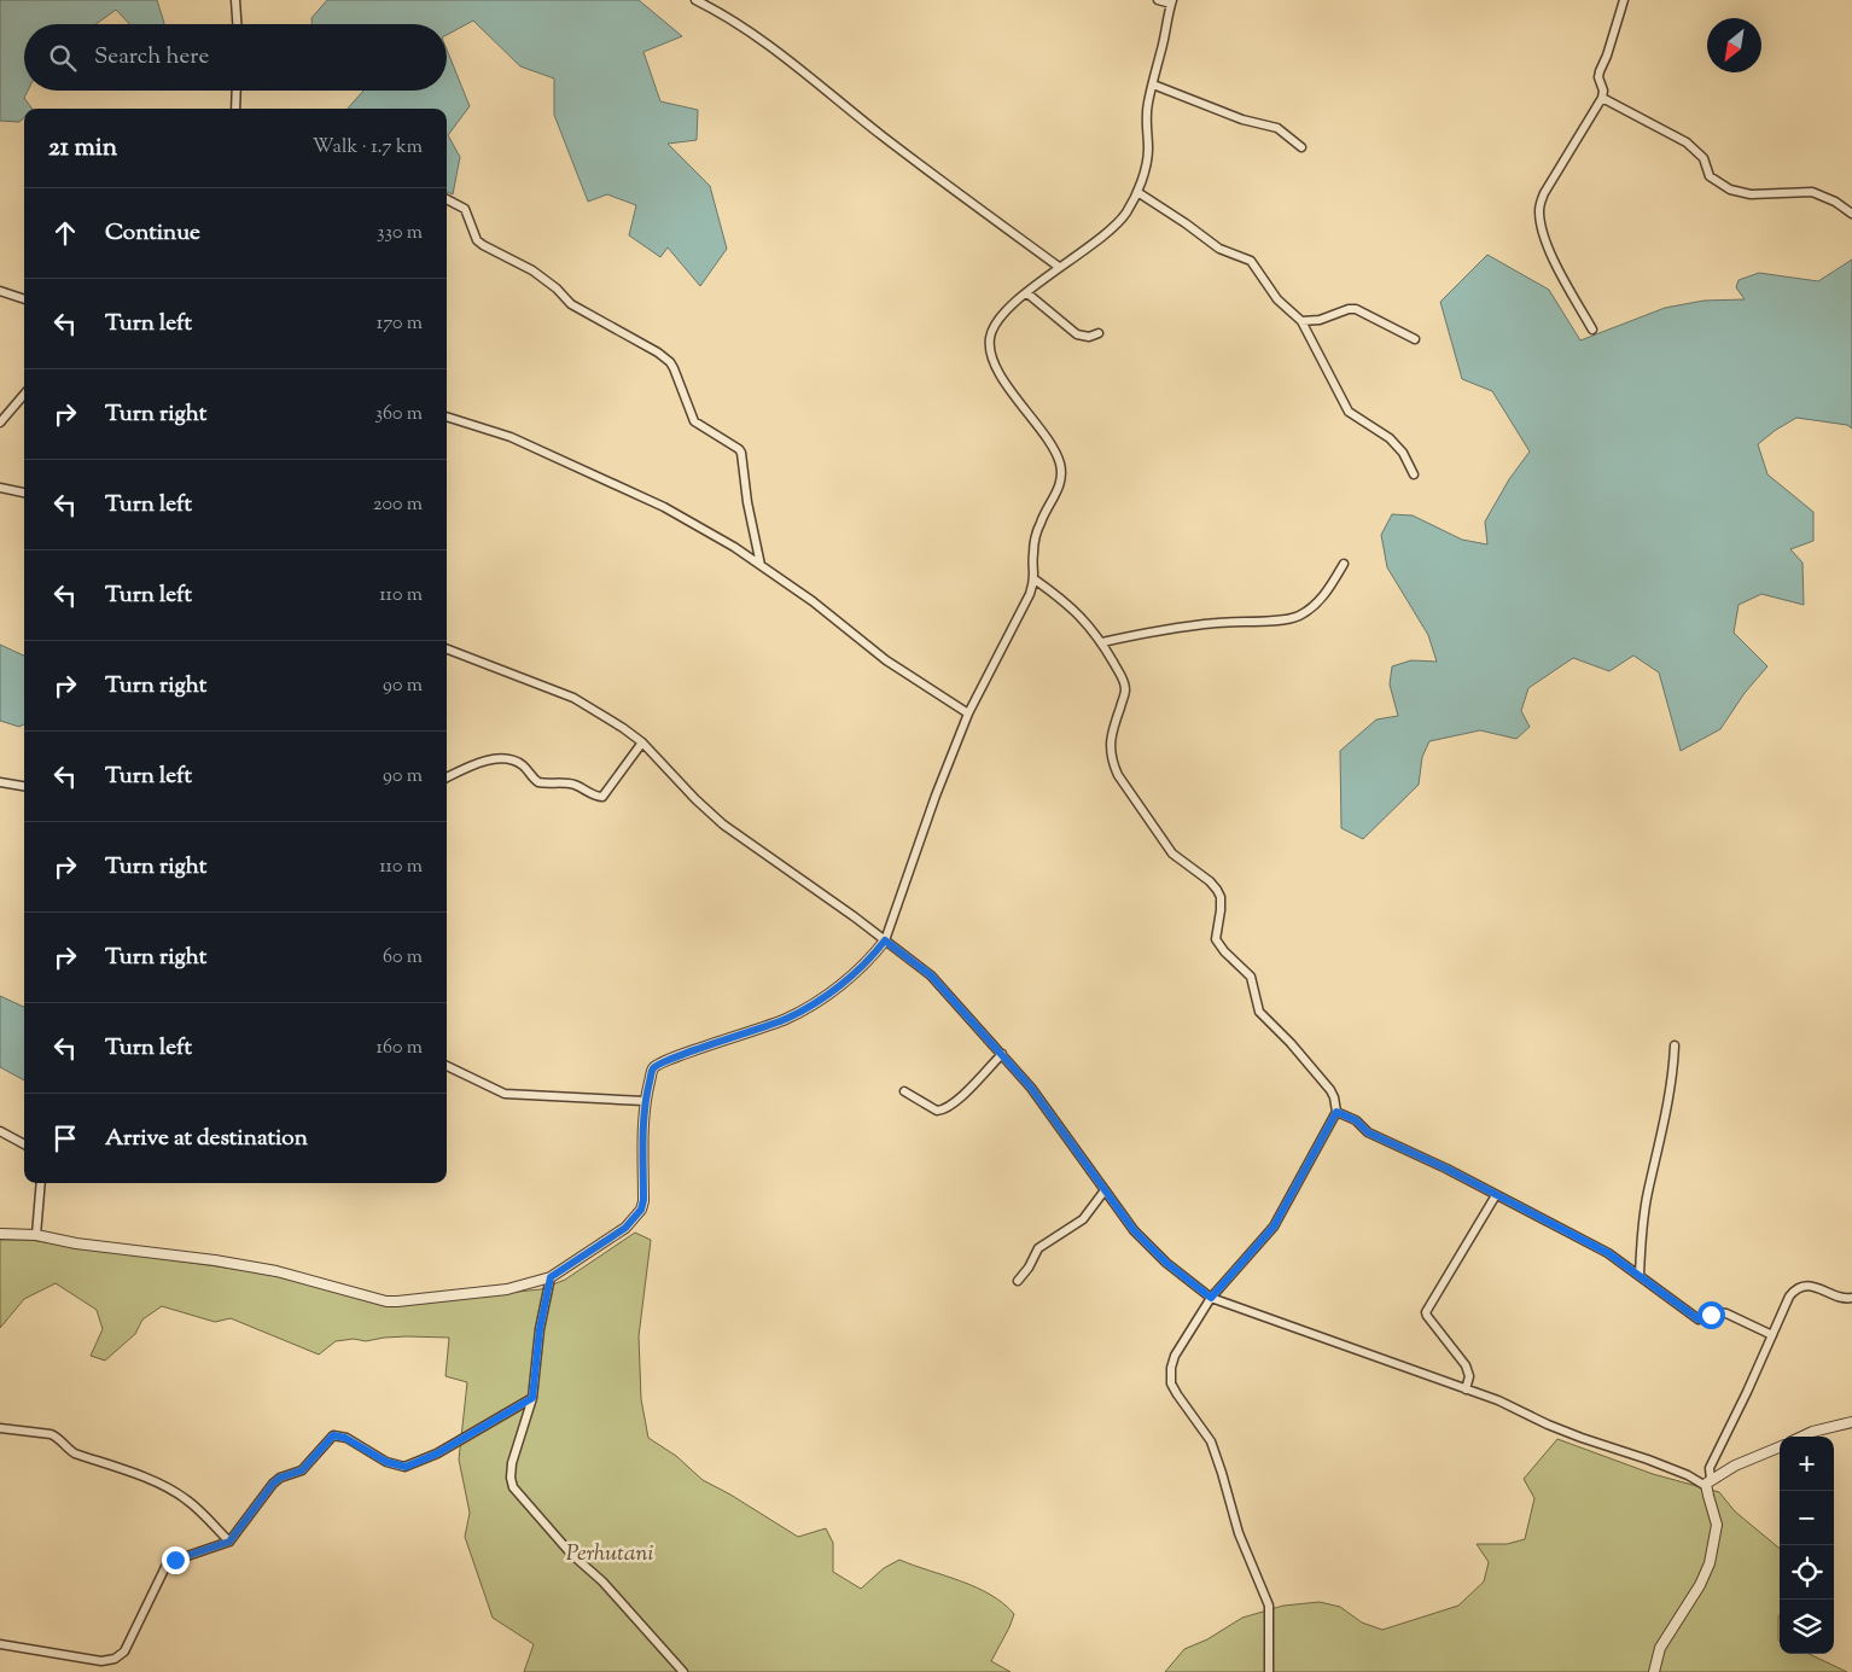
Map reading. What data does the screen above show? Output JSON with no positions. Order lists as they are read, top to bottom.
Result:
{
  "parks": ["Perhutani"],
  "north": "bottom left",
  "page": {
    "search": "Search here",
    "heading": ["21 min", "Walk · 1.7 km"],
    "list": [
      ["Continue", "330 m"],
      ["Turn left", "170 m"],
      ["Turn right", "360 m"],
      ["Turn left", "200 m"],
      ["Turn left", "110 m"],
      ["Turn right", "90 m"],
      ["Turn left", "90 m"],
      ["Turn right", "110 m"],
      ["Turn right", "60 m"],
      ["Turn left", "160 m"],
      "Arrive at destination"
    ],
    "map_buttons": ["+", "−"]
  }
}
